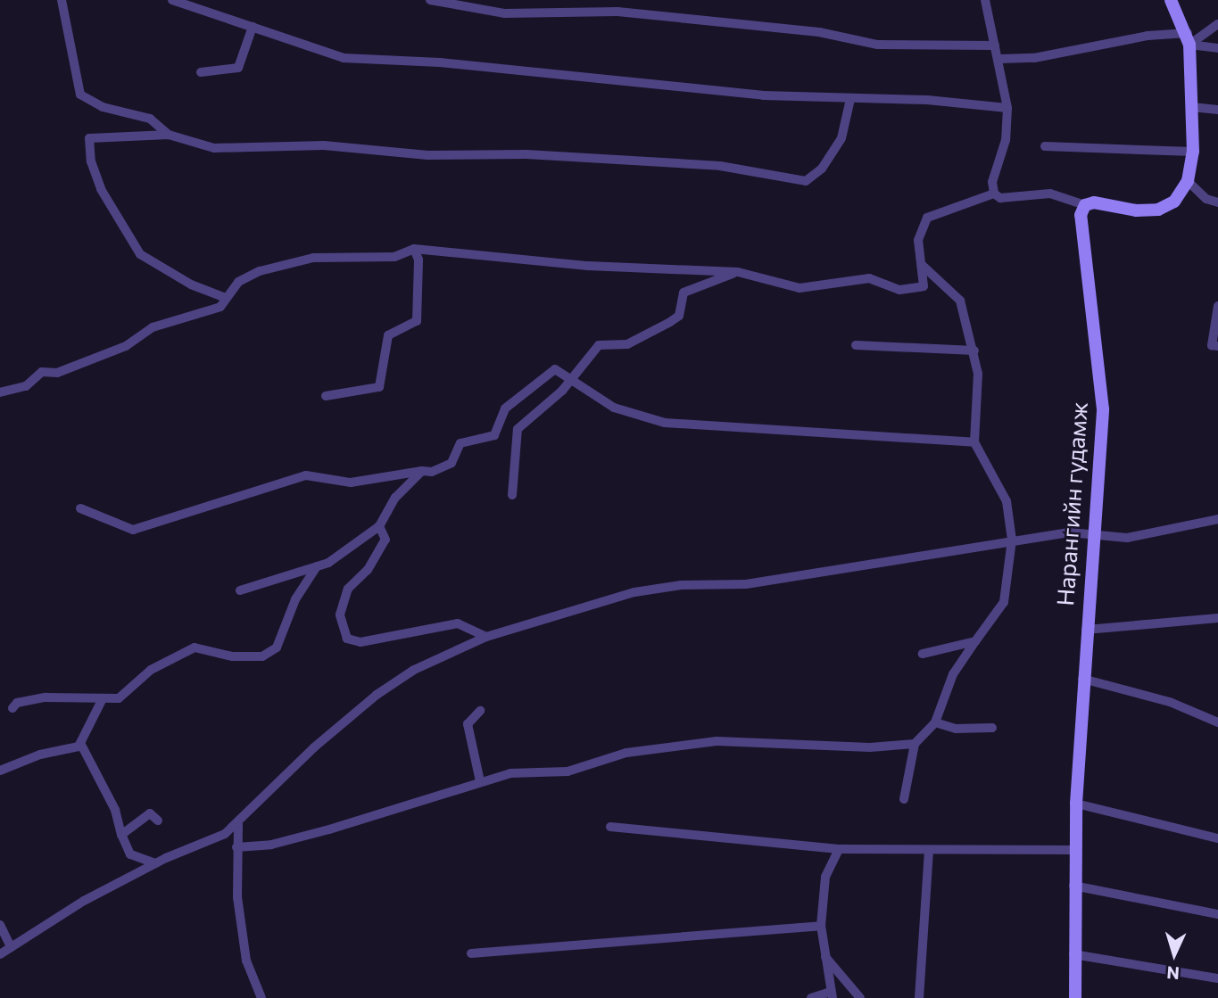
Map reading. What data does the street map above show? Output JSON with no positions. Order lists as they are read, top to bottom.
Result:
{
  "streets": {
    "main road": ["Нарангийн гудамж"]
  },
  "north": "bottom"
}
